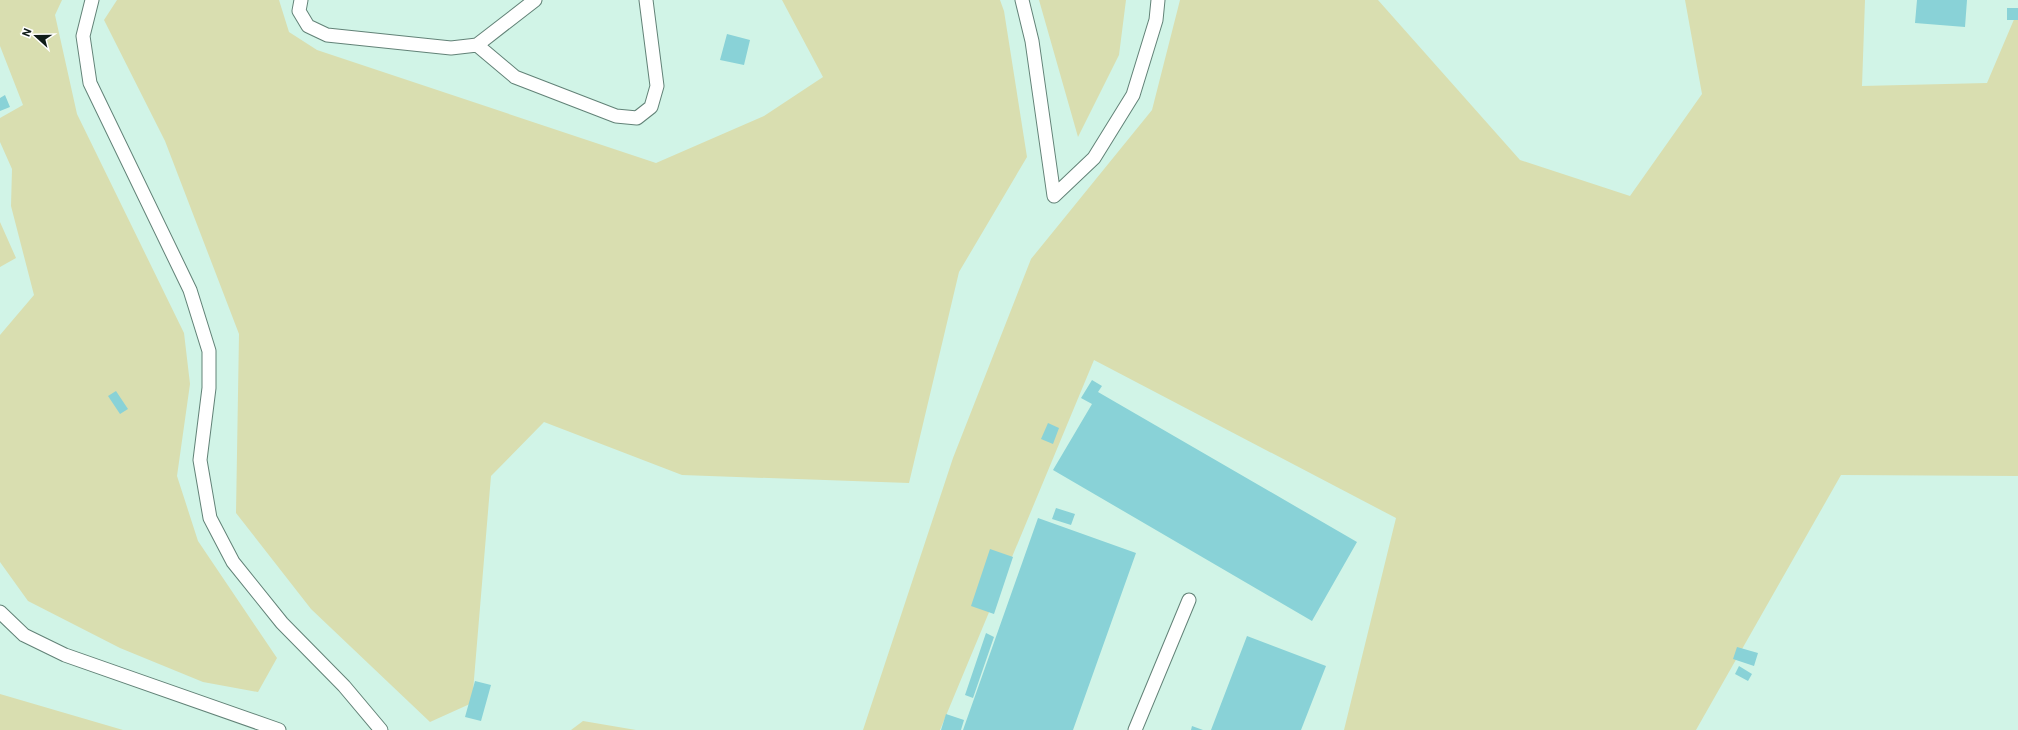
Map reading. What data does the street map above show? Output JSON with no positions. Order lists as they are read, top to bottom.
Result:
{
  "north": "left"
}
